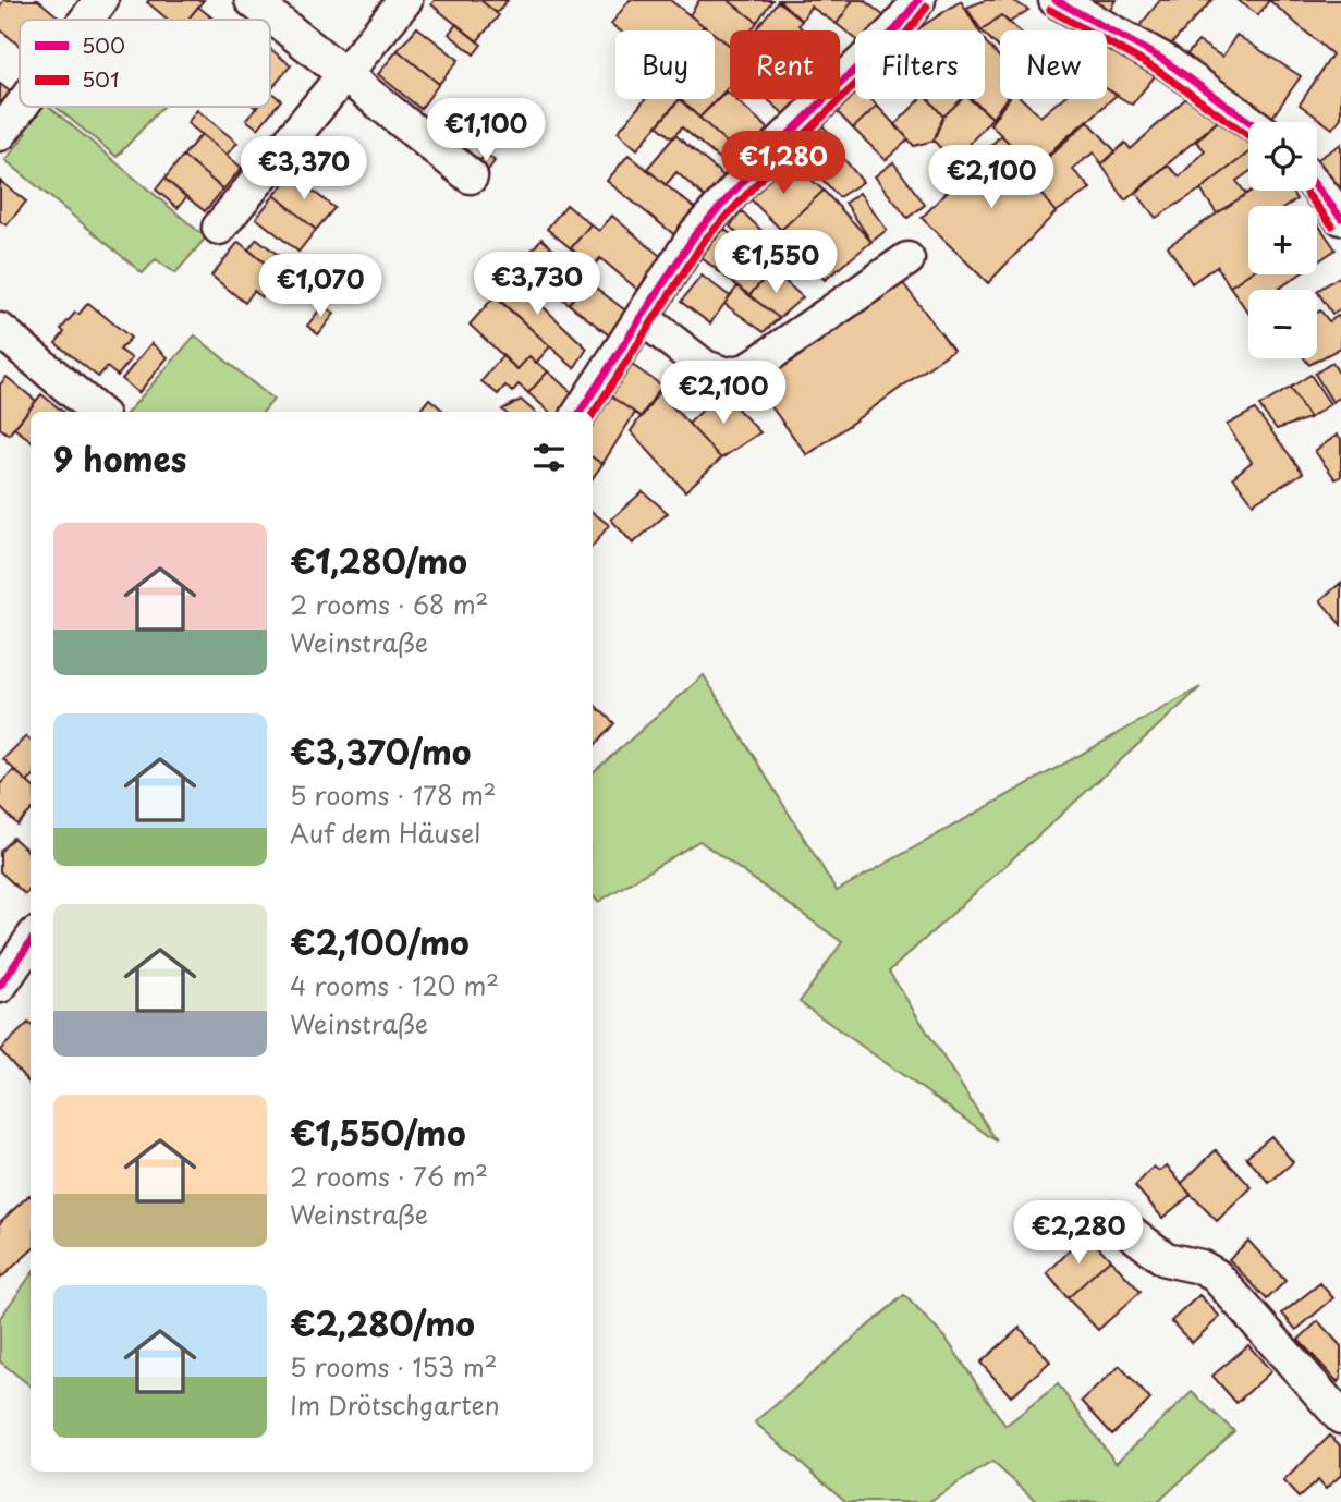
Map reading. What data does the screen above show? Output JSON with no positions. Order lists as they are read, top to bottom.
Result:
{
  "lines": ["transit line 500", "transit line 501"],
  "legend": ["500", "501"],
  "page": {
    "chip": [
      "Buy",
      "Rent",
      "Filters",
      "New"
    ],
    "price": [
      "€1,100",
      "€1,280",
      "€3,370",
      "€2,100",
      "€1,550",
      "€3,730",
      "€1,070",
      "€2,100",
      "€2,280"
    ],
    "map_buttons": ["+", "−"],
    "heading": "9 homes",
    "list": [
      {
        "name": "€1,280/mo",
        "note": "2 rooms · 68 m² · Weinstraße"
      },
      {
        "name": "€3,370/mo",
        "note": "5 rooms · 178 m² · Auf dem Häusel"
      },
      {
        "name": "€2,100/mo",
        "note": "4 rooms · 120 m² · Weinstraße"
      },
      {
        "name": "€1,550/mo",
        "note": "2 rooms · 76 m² · Weinstraße"
      },
      {
        "name": "€2,280/mo",
        "note": "5 rooms · 153 m² · Im Drötschgarten"
      }
    ]
  }
}
